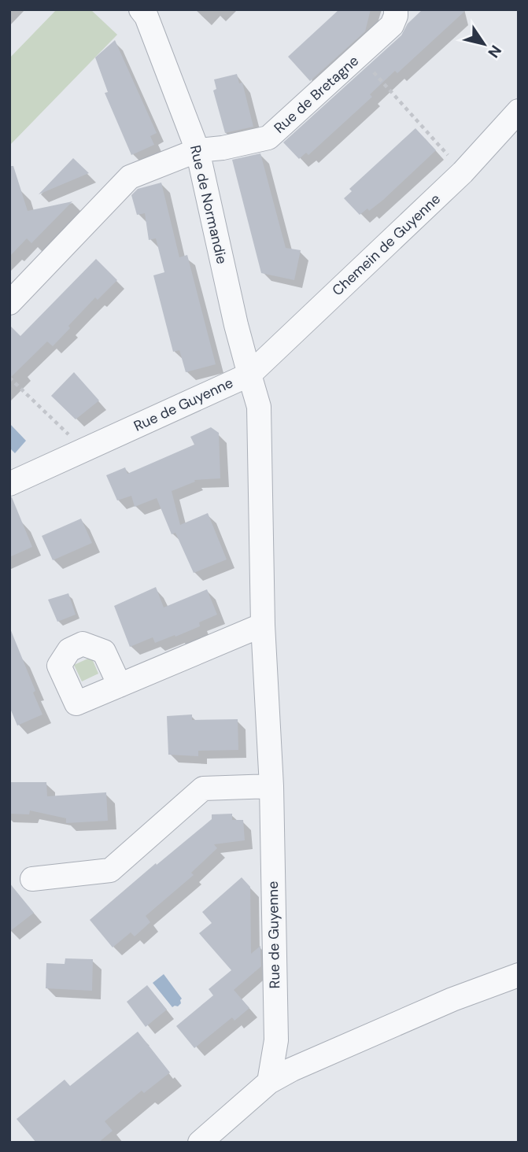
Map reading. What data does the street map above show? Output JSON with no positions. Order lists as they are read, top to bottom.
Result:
{
  "streets": {
    "street": [
      "Rue de Bretagne",
      "Rue de Normandie",
      "Chemein de Guyenne",
      "Rue de Guyenne"
    ]
  },
  "crossings": [
    ["Rue de Bretagne", "Rue de Normandie"],
    ["Rue de Normandie", "Chemein de Guyenne"],
    ["Rue de Normandie", "Rue de Guyenne"],
    ["Chemein de Guyenne", "Rue de Guyenne"]
  ],
  "north": "bottom right"
}
